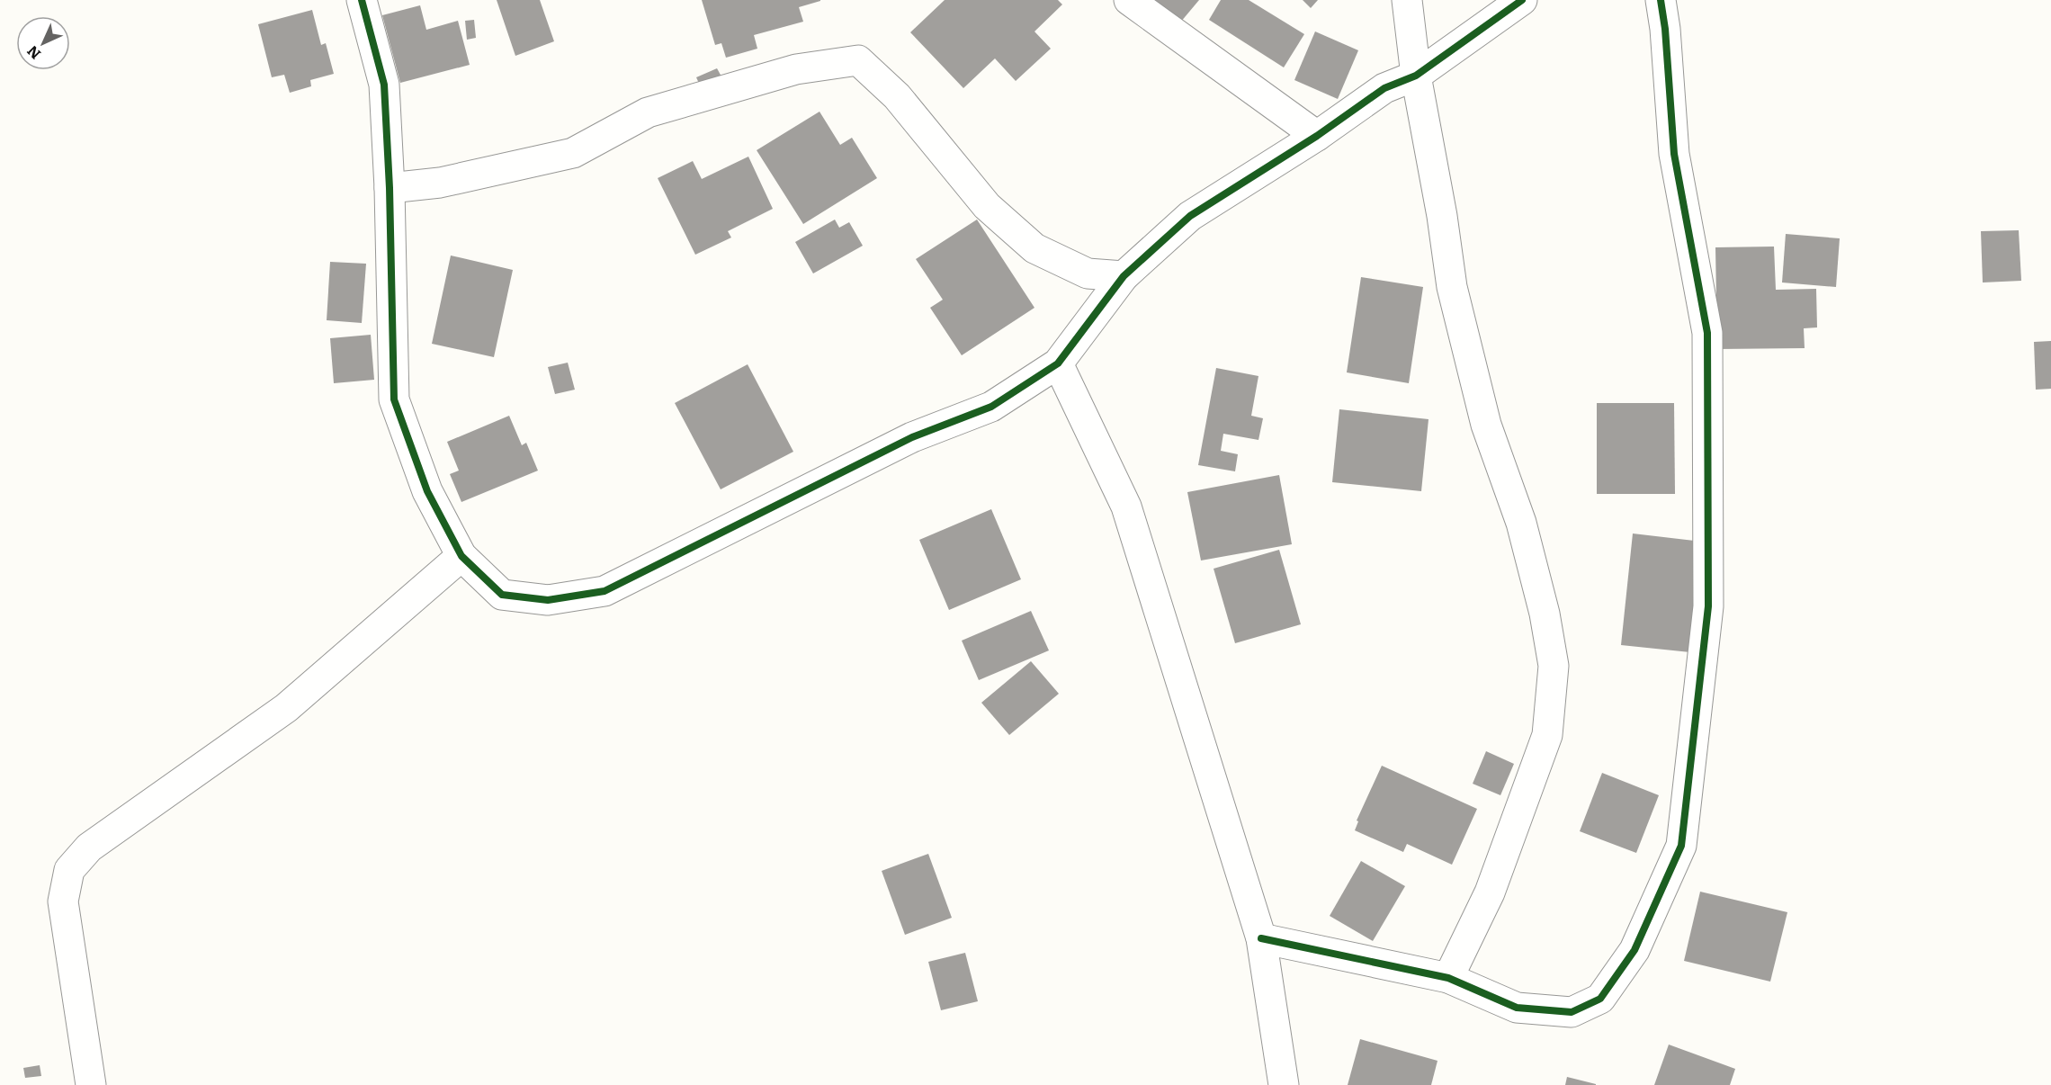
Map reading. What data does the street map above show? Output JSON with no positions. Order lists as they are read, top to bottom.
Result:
{
  "north": "bottom left"
}
